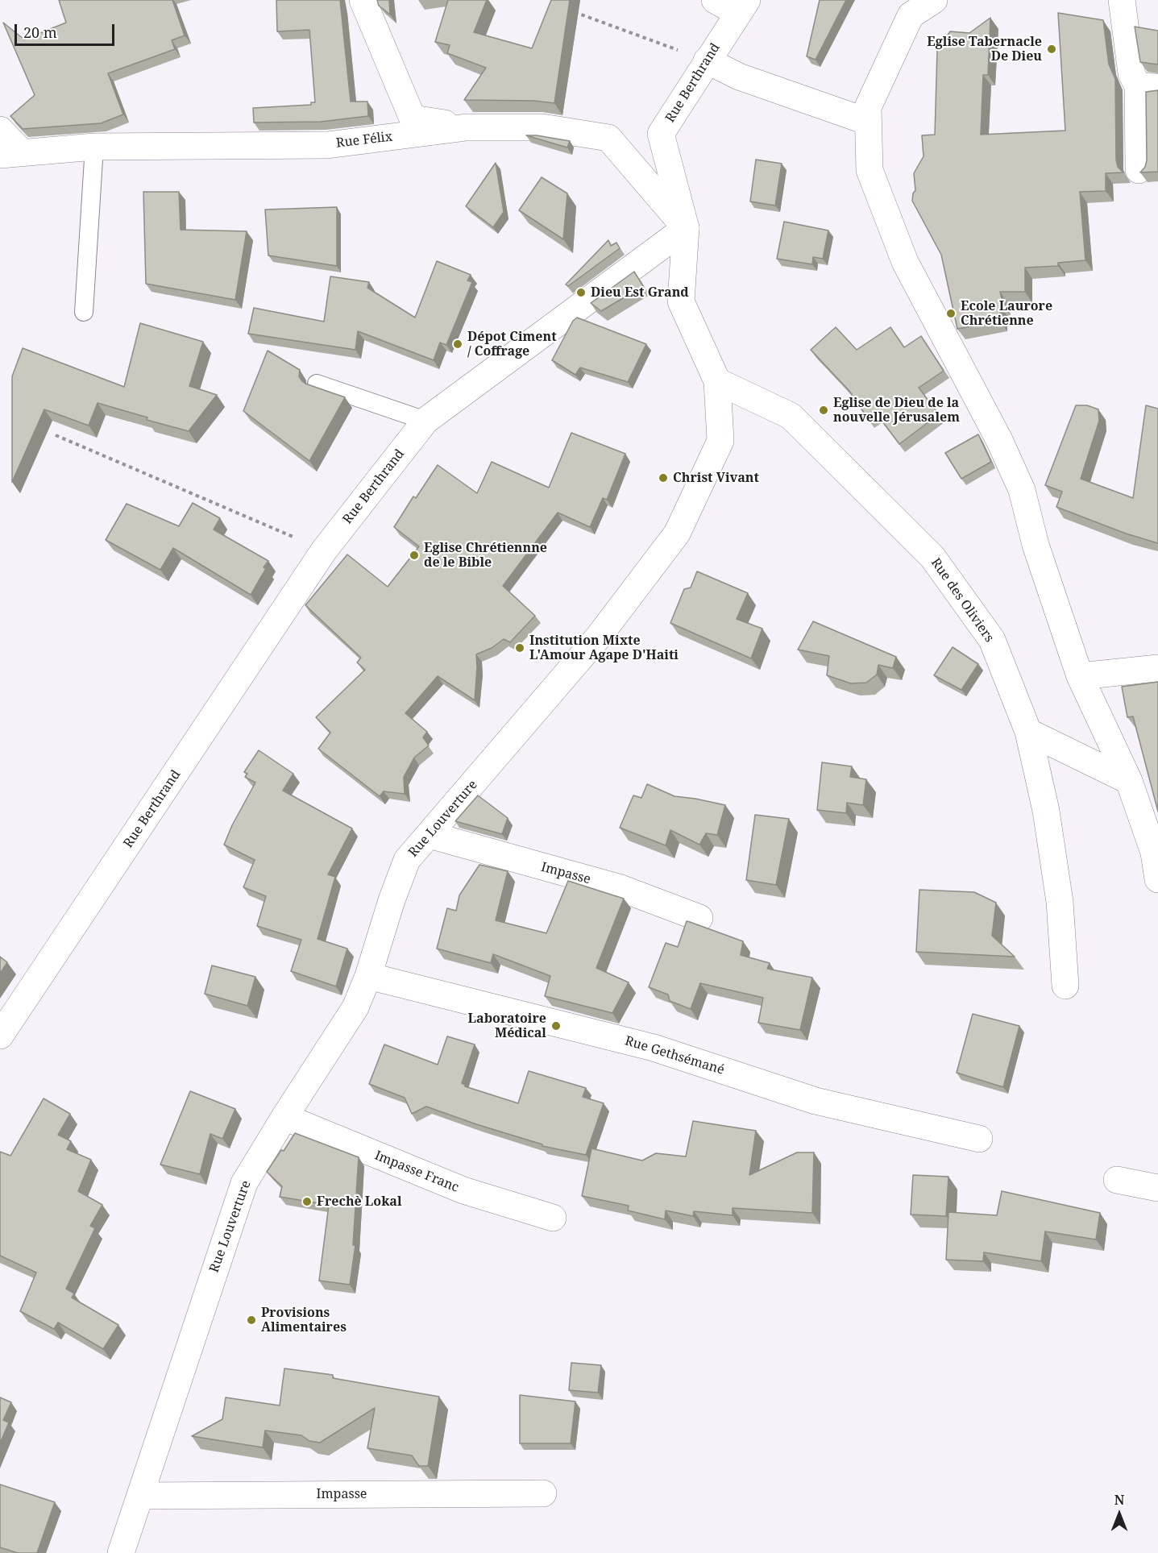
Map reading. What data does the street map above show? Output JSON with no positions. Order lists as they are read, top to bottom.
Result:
{
  "streets": {
    "street": [
      "Rue Berthrand",
      "Rue Félix",
      "Rue des Oliviers",
      "Rue Louverture",
      "Impasse",
      "Rue Gethsémané",
      "Impasse Franc"
    ]
  },
  "crossings": [
    ["Rue Berthrand", "Rue Félix"],
    ["Rue Berthrand", "Rue Louverture"],
    ["Rue Félix", "Rue Louverture"],
    ["Rue des Oliviers", "Rue Louverture"],
    ["Rue Louverture", "Impasse"],
    ["Rue Louverture", "Rue Gethsémané"],
    ["Rue Louverture", "Impasse Franc"]
  ],
  "places": [
    "Eglise Tabernacle De Dieu",
    "Dieu Est Grand",
    "Ecole Laurore Chrétienne",
    "Dépot Ciment / Coffrage",
    "Eglise de Dieu de la nouvelle Jérusalem",
    "Christ Vivant",
    "Eglise Chrétiennne de le Bible",
    "Institution Mixte L'Amour Agape D'Haiti",
    "Laboratoire Médical",
    "Frechè Lokal",
    "Provisions Alimentaires"
  ],
  "scale_bar": "20 m",
  "north": "top"
}
